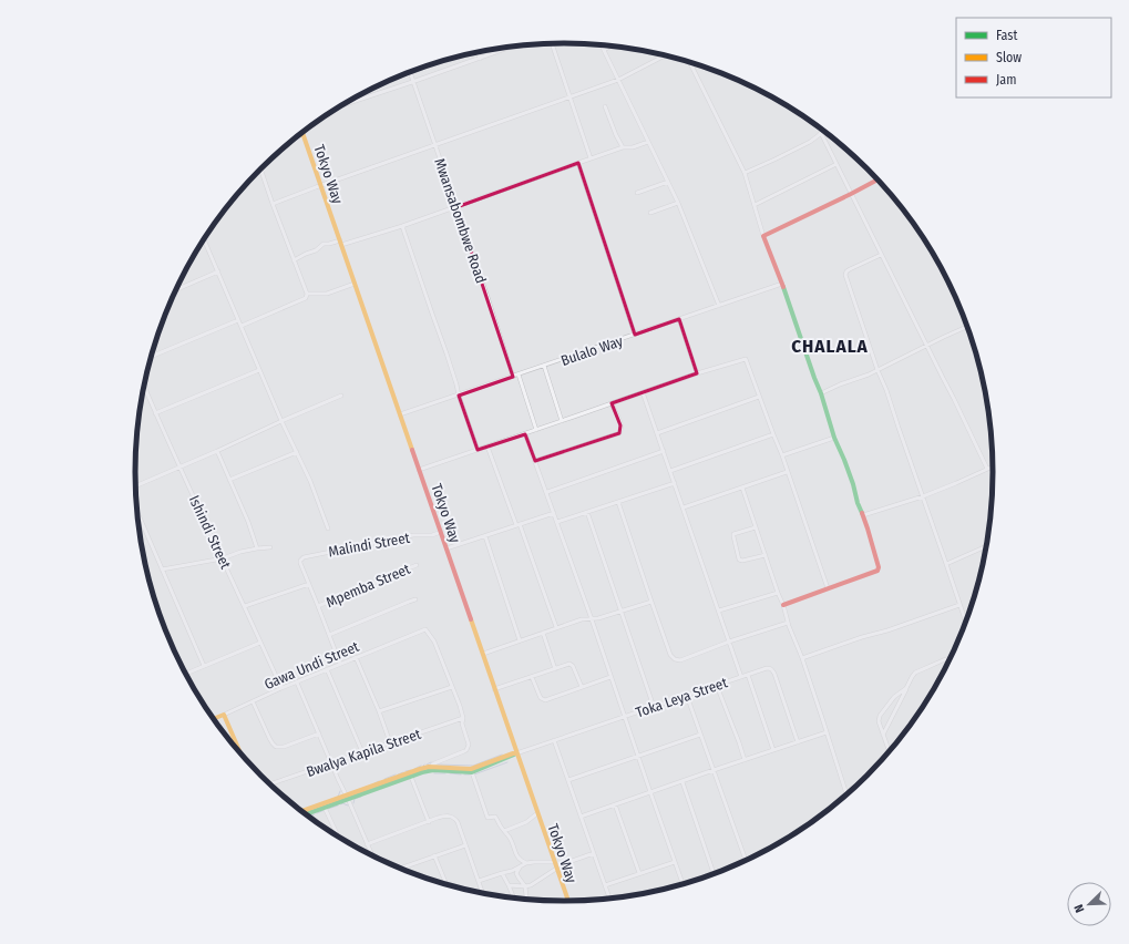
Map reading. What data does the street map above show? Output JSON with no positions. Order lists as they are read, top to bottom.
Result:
{
  "streets": {
    "street": [
      "Tokyo Way",
      "Mwansabombwe Road",
      "Bulalo Way",
      "Ishindi Street",
      "Malindi Street",
      "Mpemba Street",
      "Gawa Undi Street",
      "Toka Leya Street",
      "Bwalya Kapila Street"
    ]
  },
  "crossings": [
    ["Tokyo Way", "Bulalo Way"],
    ["Tokyo Way", "Malindi Street"],
    ["Tokyo Way", "Toka Leya Street"],
    ["Mwansabombwe Road", "Bulalo Way"],
    ["Ishindi Street", "Gawa Undi Street"]
  ],
  "districts": ["CHALALA"],
  "legend": ["Fast", "Slow", "Jam"],
  "north": "bottom left"
}
